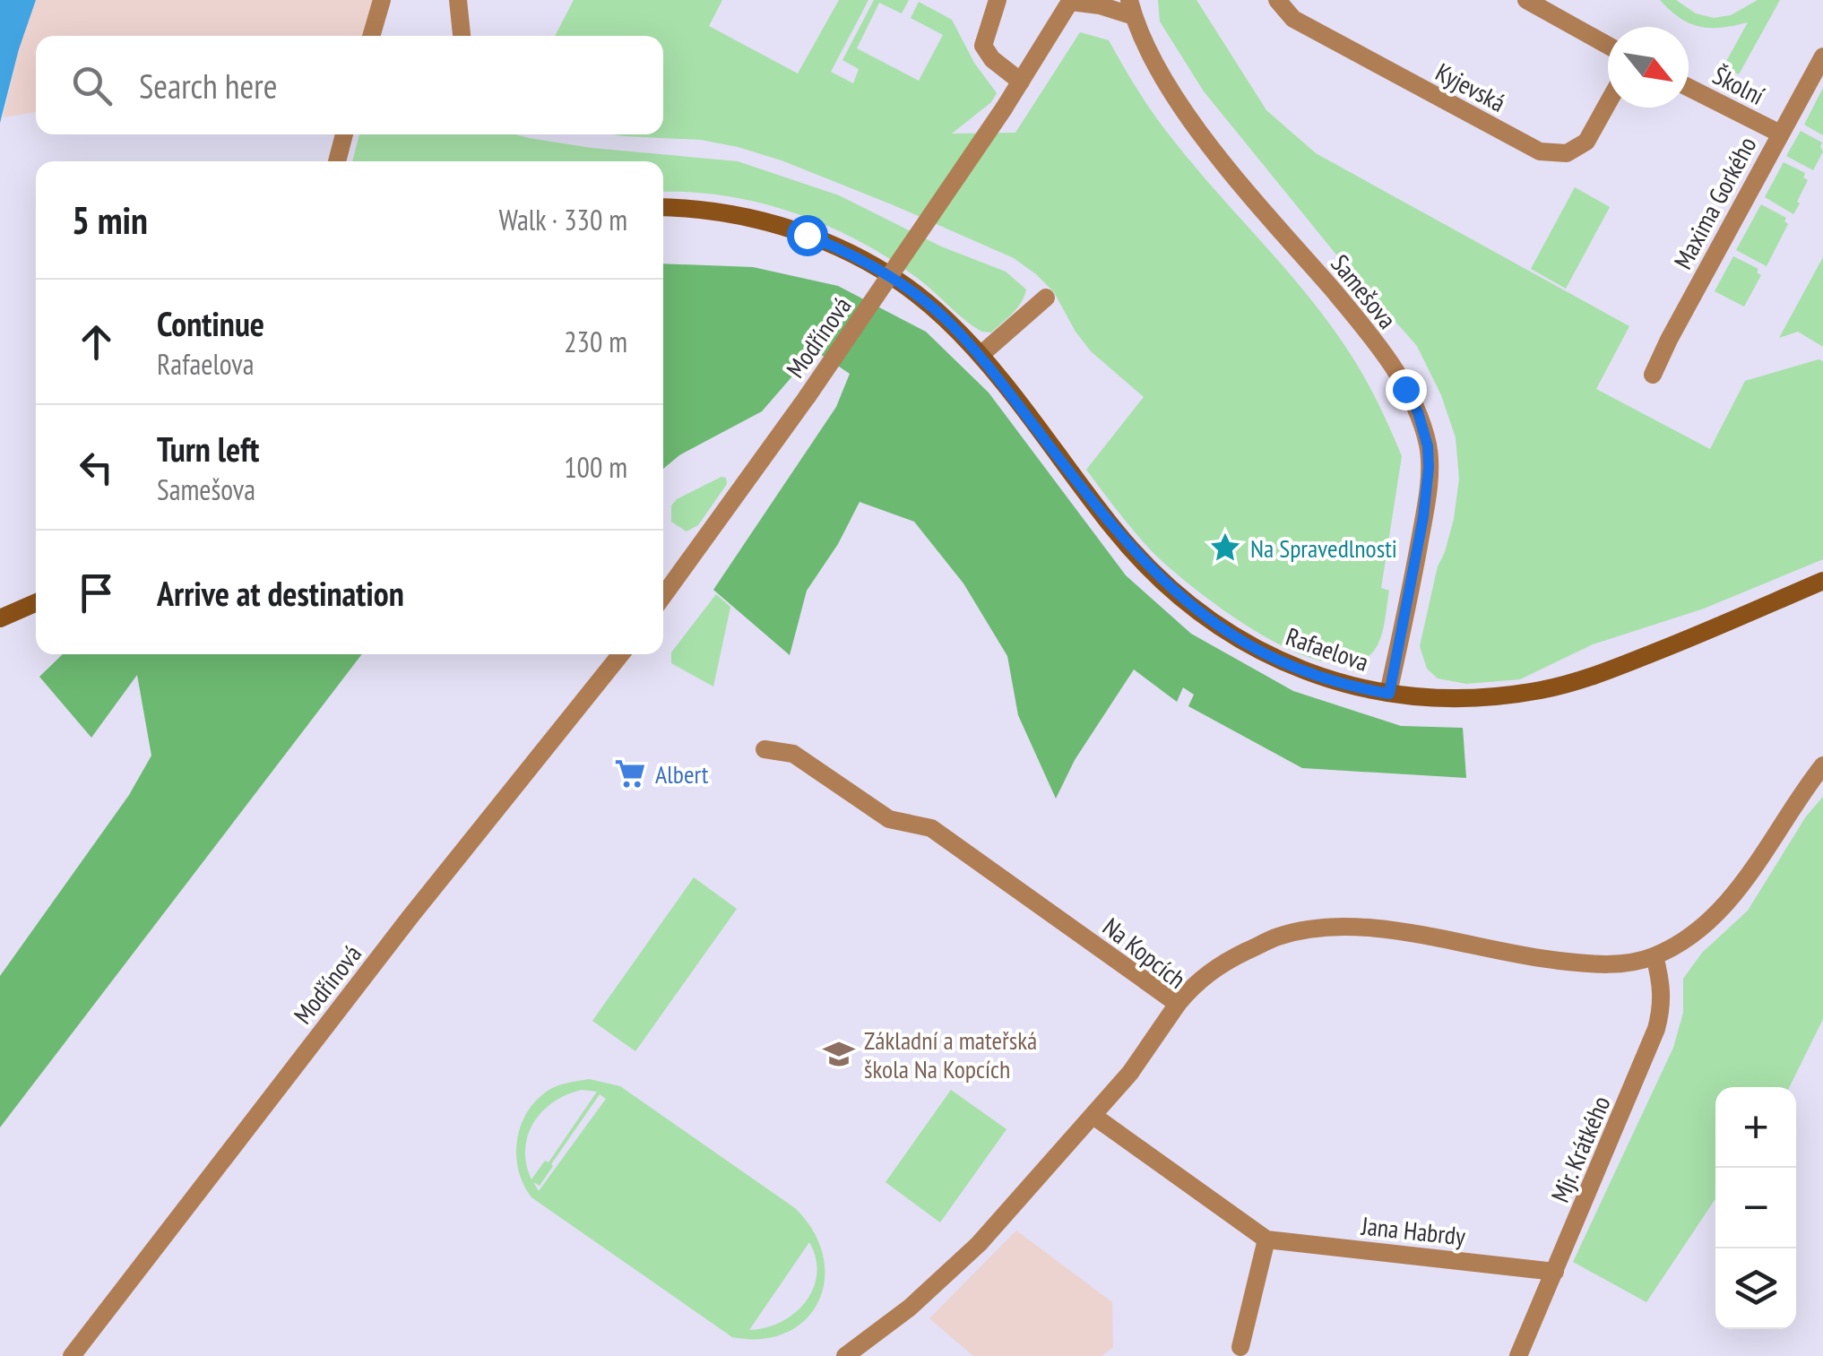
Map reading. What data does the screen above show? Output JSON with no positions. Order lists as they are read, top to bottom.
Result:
{
  "streets": {
    "main road": ["Rafaelova"],
    "street": [
      "Školní",
      "Kyjevská",
      "Maxima Gorkého",
      "Samešova",
      "Modřínová",
      "Na Kopcích",
      "Mjr. Krátkého",
      "Jana Habrdy"
    ]
  },
  "crossings": [
    ["Školní", "Maxima Gorkého"],
    ["Samešova", "Modřínová"],
    ["Samešova", "Rafaelova"],
    ["Na Kopcích", "Jana Habrdy"],
    ["Mjr. Krátkého", "Jana Habrdy"]
  ],
  "places": {
    "place": ["Na Spravedlnosti"],
    "supermarket": ["Albert"],
    "school or university": ["Základní a mateřská škola Na Kopcích"]
  },
  "north": "bottom right",
  "page": {
    "search": "Search here",
    "heading": ["5 min", "Walk · 330 m"],
    "list": [
      ["Continue", "Rafaelova", "230 m"],
      ["Turn left", "Samešova", "100 m"],
      "Arrive at destination"
    ],
    "map_buttons": ["+", "−"]
  }
}
